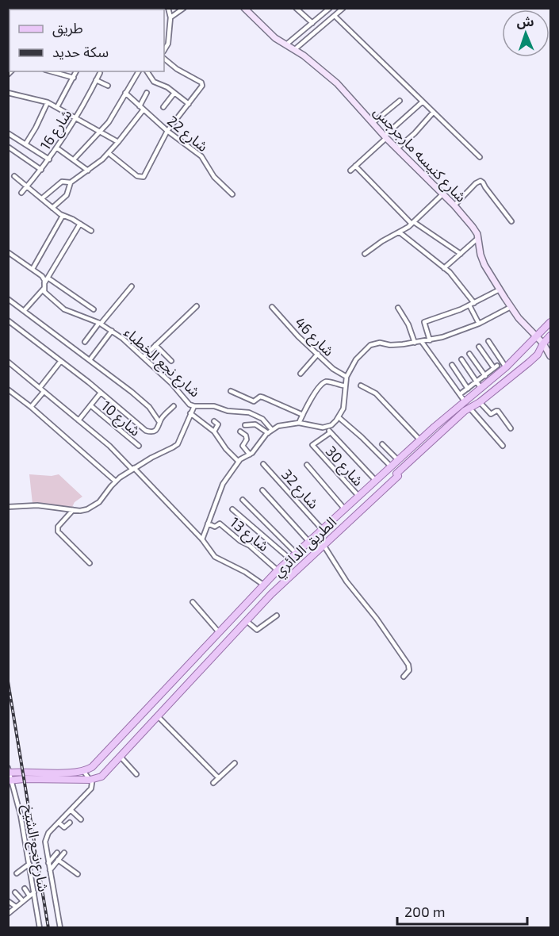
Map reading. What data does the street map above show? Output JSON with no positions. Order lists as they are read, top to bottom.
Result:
{
  "streets": {
    "main road": ["الطريق الدائري"],
    "street": [
      "شارع 16",
      "شارع 22",
      "شارع كنيسه مارجرجس",
      "شارع 46",
      "شارع نجع الخطباء",
      "شارع 10",
      "شارع 30",
      "شارع 32",
      "شارع 13",
      "شارع نجع الشيخ"
    ]
  },
  "crossings": [
    ["شارع كنيسه مارجرجس", "الطريق الدائري"],
    ["شارع 30", "الطريق الدائري"],
    ["شارع 32", "الطريق الدائري"],
    ["شارع 13", "الطريق الدائري"]
  ],
  "legend": ["طريق", "سكة حديد"],
  "scale_bar": "200 m",
  "north": "top"
}
